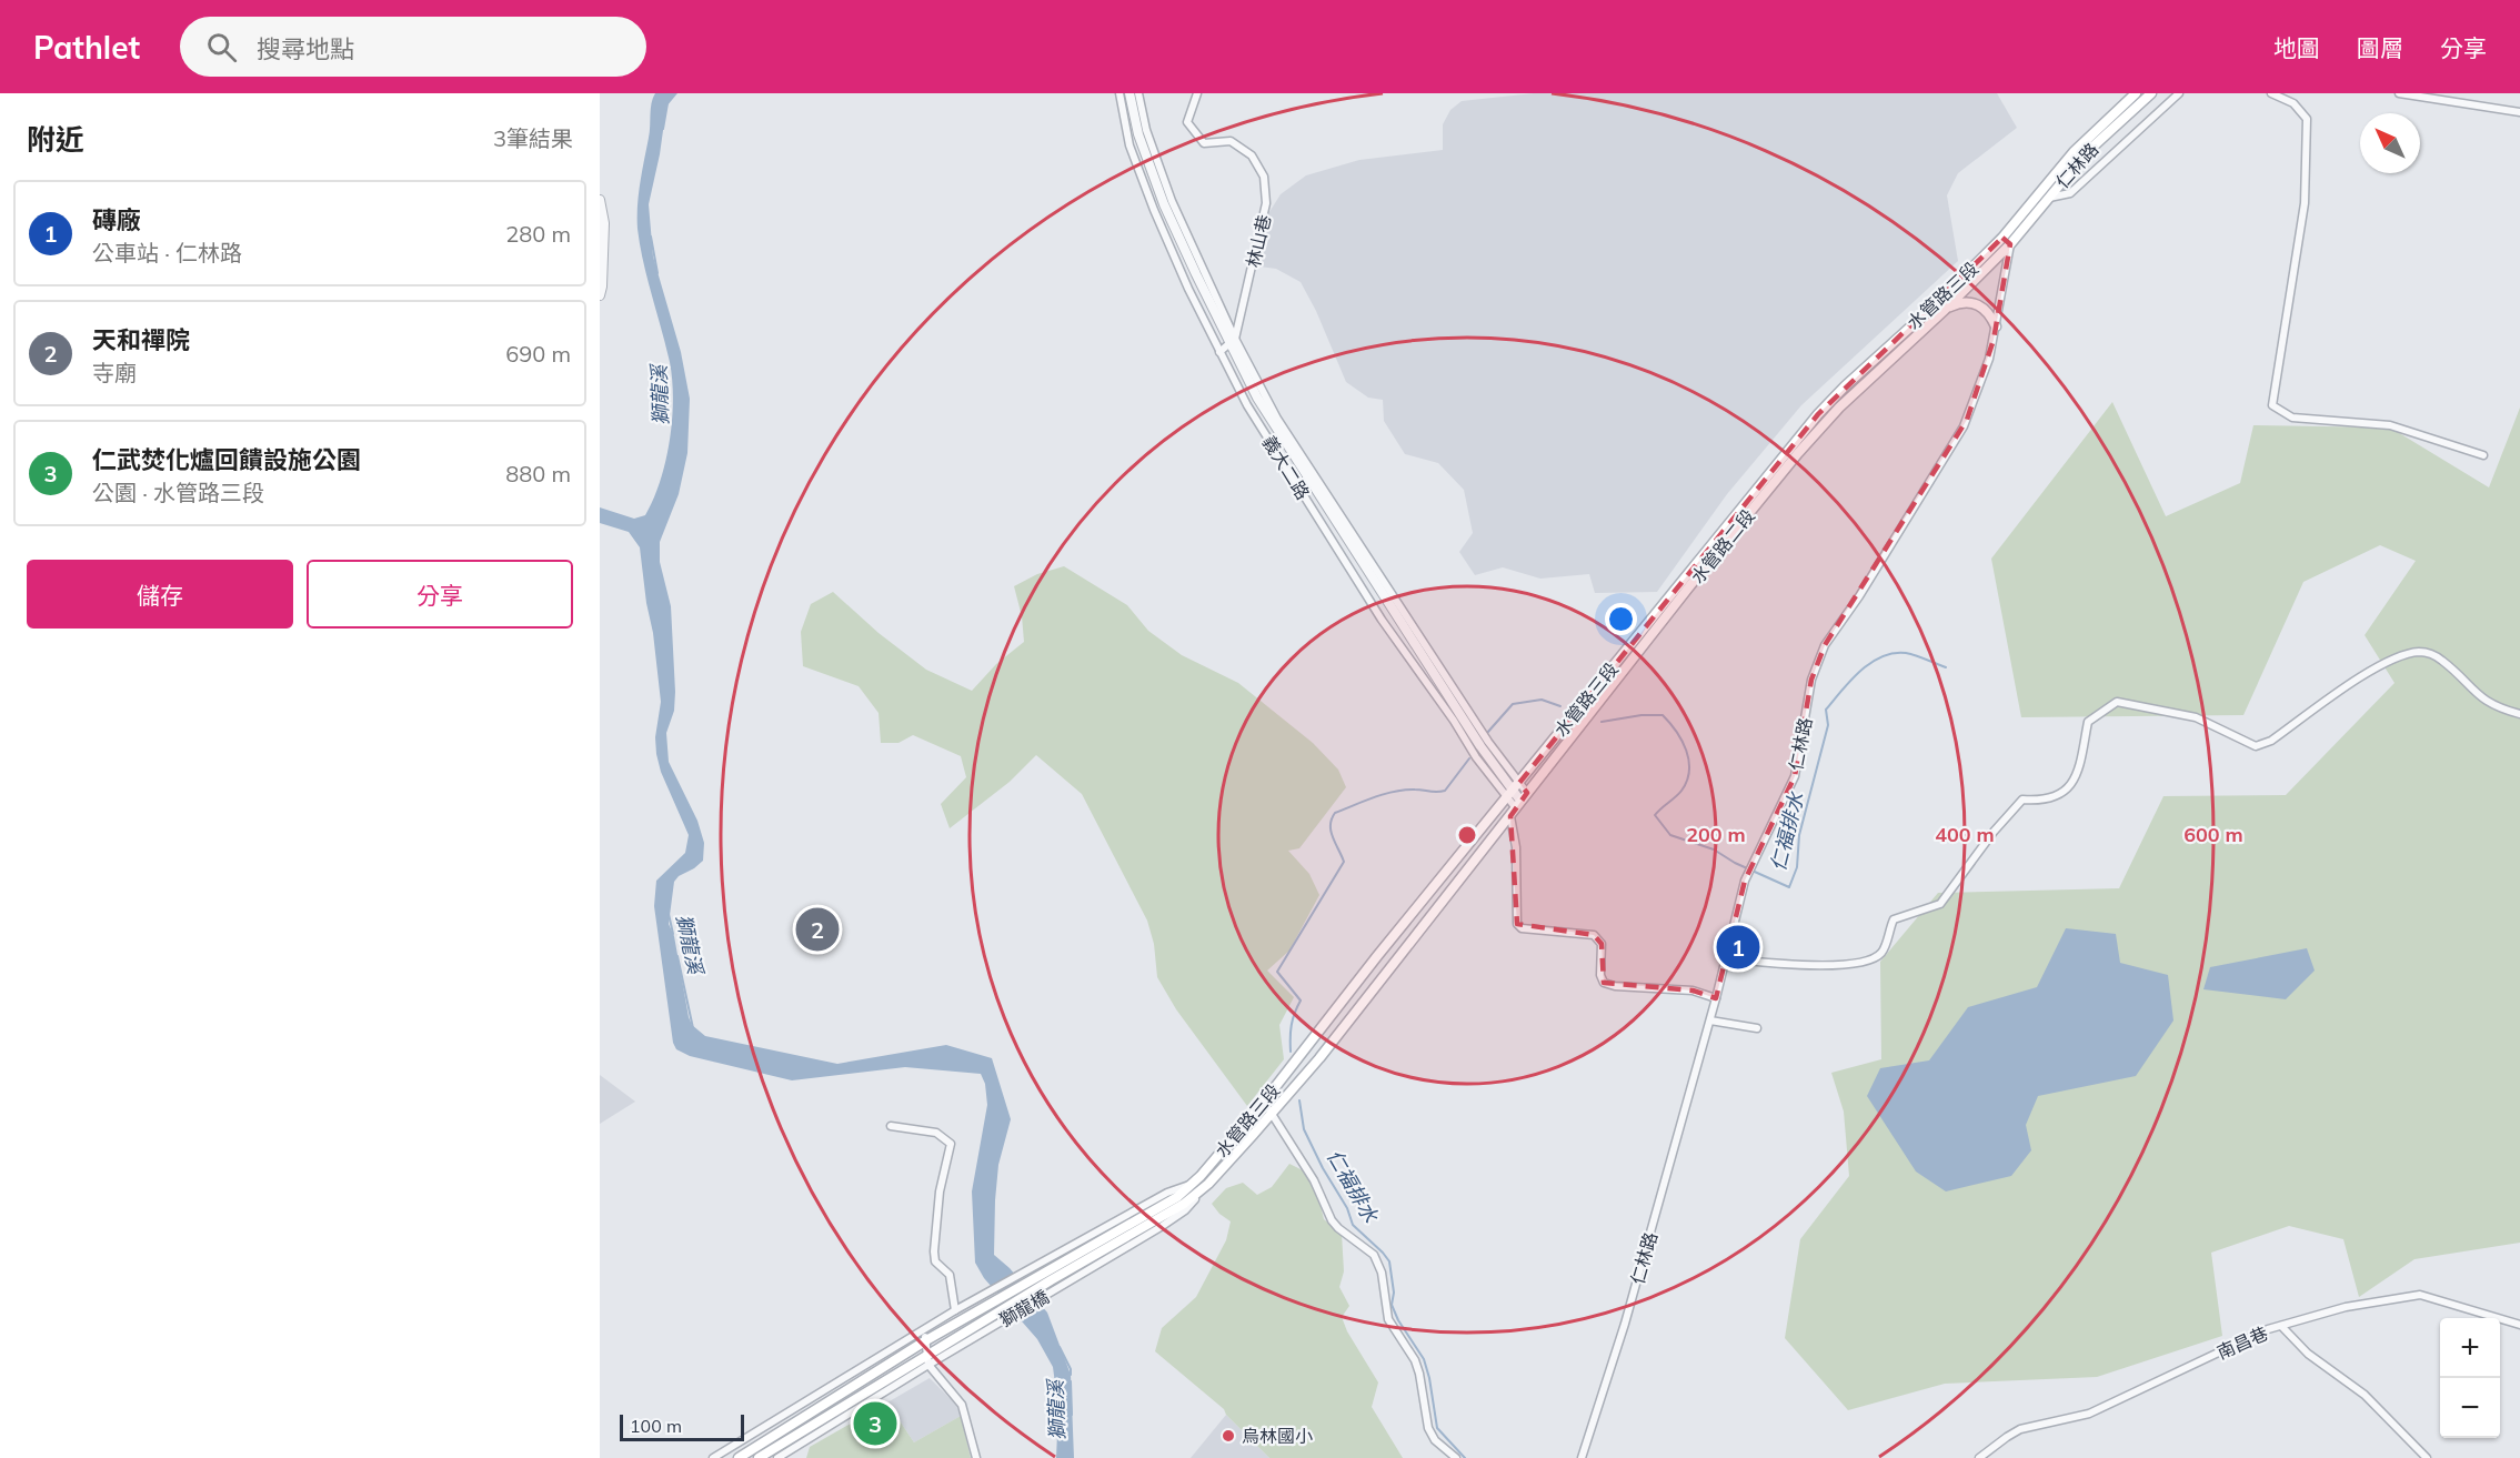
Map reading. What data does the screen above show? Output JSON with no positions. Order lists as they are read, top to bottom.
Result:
{
  "streets": {
    "main road": [
      "仁林路",
      "水管路三段",
      "水管路二段",
      "獅龍橋"
    ],
    "street": ["林山巷", "義大二路", "南昌巷"]
  },
  "crossings": [
    ["仁林路", "水管路三段"],
    ["林山巷", "義大二路"],
    ["水管路三段", "義大二路"],
    ["水管路三段", "水管路二段"],
    ["水管路三段", "獅龍橋"],
    ["義大二路", "水管路二段"]
  ],
  "water": ["獅龍溪", "仁福排水"],
  "places": ["烏林國小"],
  "scale_bar": "100 m",
  "north": "top left",
  "page": {
    "header": "Pathlet",
    "search": "搜尋地點",
    "nav": ["地圖", "圖層", "分享"],
    "heading": ["附近", "3筆結果"],
    "list": [
      {
        "mark": "1",
        "name": "磚廠",
        "note": "公車站 · 仁林路",
        "value": "280 m"
      },
      {
        "mark": "2",
        "name": "天和禪院",
        "note": "寺廟",
        "value": "690 m"
      },
      {
        "mark": "3",
        "name": "仁武焚化爐回饋設施公園",
        "note": "公園 · 水管路三段",
        "value": "880 m"
      }
    ],
    "buttons": ["儲存", "分享"],
    "pins": ["2", "1", "3"],
    "map_buttons": ["+", "−"],
    "scale": "100 m"
  },
  "rings": ["200 m", "400 m", "600 m"]
}
